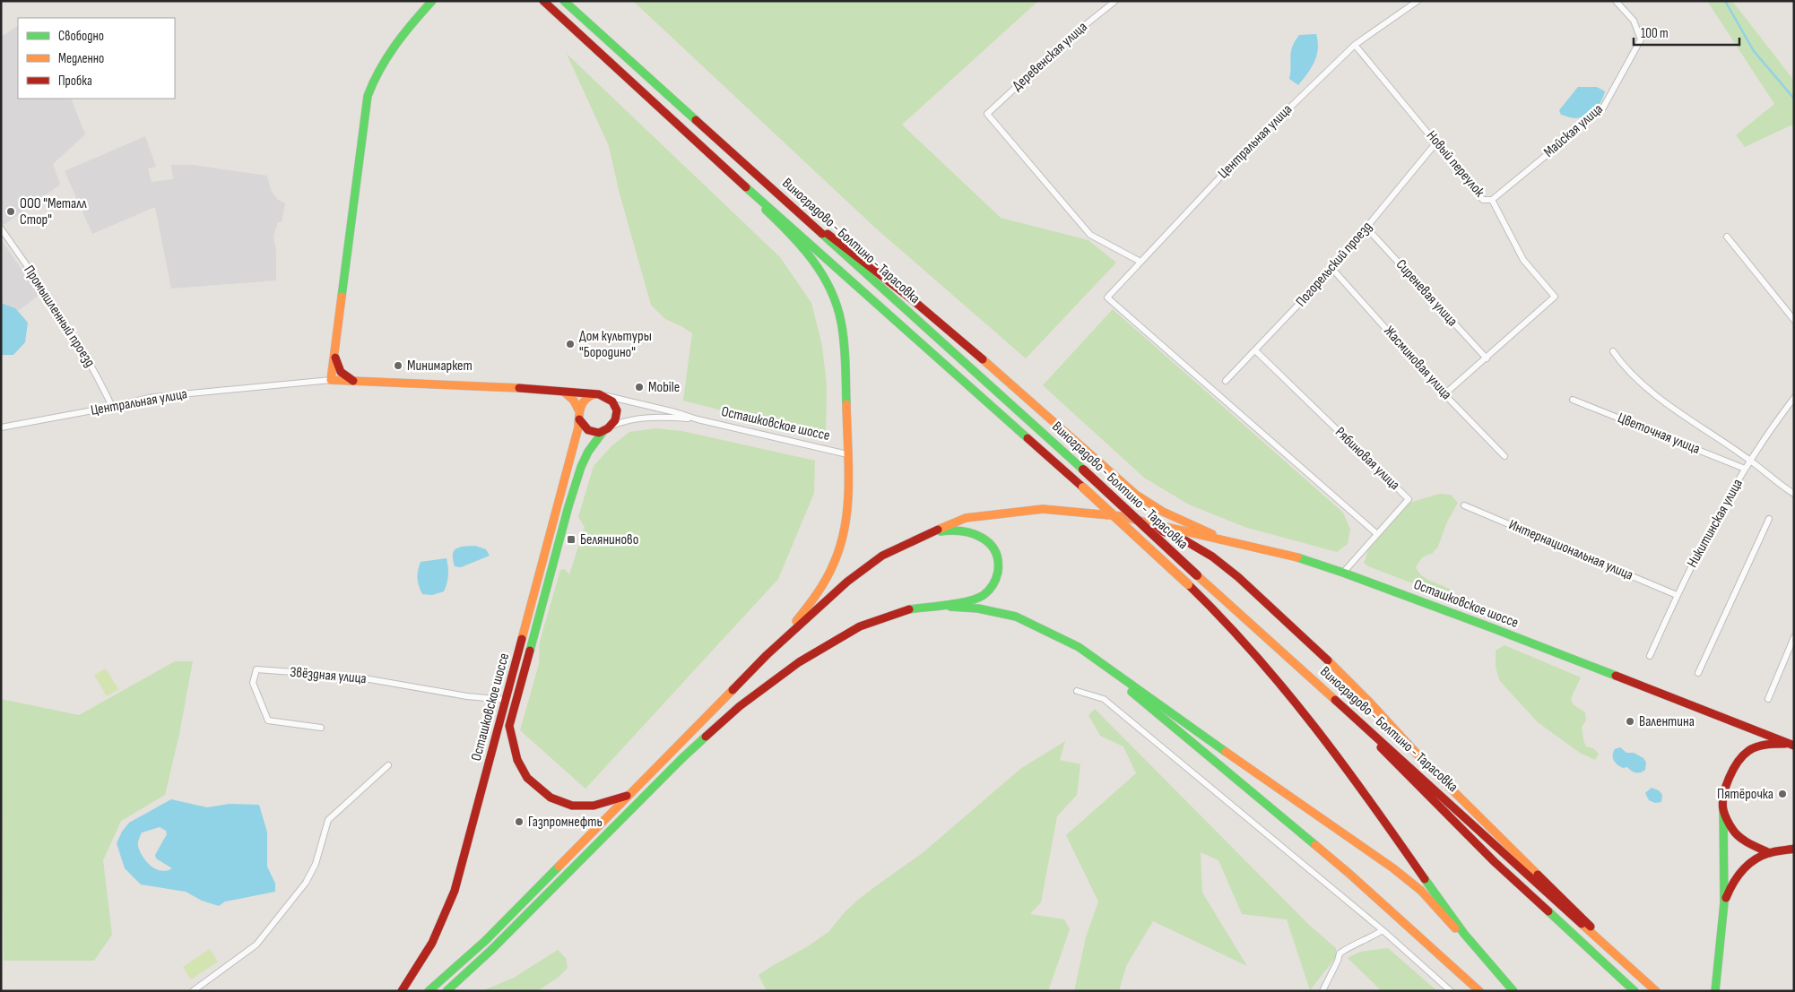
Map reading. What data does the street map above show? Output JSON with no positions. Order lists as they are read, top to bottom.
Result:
{
  "streets": {
    "main road": ["Виноградово - Болтино - Тарасовка", "Осташковское шоссе"],
    "street": [
      "Деревенская улица",
      "Майская улица",
      "Центральная улица",
      "Новый переулок",
      "Погорельский проезд",
      "Сиреневая улица",
      "Промышленный проезд",
      "Жасминовая улица",
      "Цветочная улица",
      "Рябиновая улица",
      "Никитинская улица",
      "Интернациональная улица",
      "Звёздная улица"
    ]
  },
  "crossings": [
    ["Деревенская улица", "Центральная улица"],
    ["Майская улица", "Новый переулок"],
    ["Центральная улица", "Новый переулок"],
    ["Центральная улица", "Промышленный проезд"],
    ["Центральная улица", "Осташковское шоссе"],
    ["Центральная улица", "Рябиновая улица"],
    ["Новый переулок", "Погорельский проезд"],
    ["Новый переулок", "Сиреневая улица"],
    ["Новый переулок", "Жасминовая улица"],
    ["Погорельский проезд", "Сиреневая улица"],
    ["Погорельский проезд", "Жасминовая улица"],
    ["Погорельский проезд", "Рябиновая улица"],
    ["Осташковское шоссе", "Рябиновая улица"],
    ["Осташковское шоссе", "Звёздная улица"],
    ["Цветочная улица", "Никитинская улица"],
    ["Никитинская улица", "Интернациональная улица"]
  ],
  "places": {
    "other": [
      "ООО \"Металл Стор\"",
      "Дом культуры \"Бородино\"",
      "Минимаркет",
      "Mobile",
      "Валентина",
      "Пятёрочка",
      "Газпромнефть"
    ],
    "transit": ["Беляниново"]
  },
  "legend": ["Свободно", "Медленно", "Пробка"],
  "scale_bar": "100 m"
}
